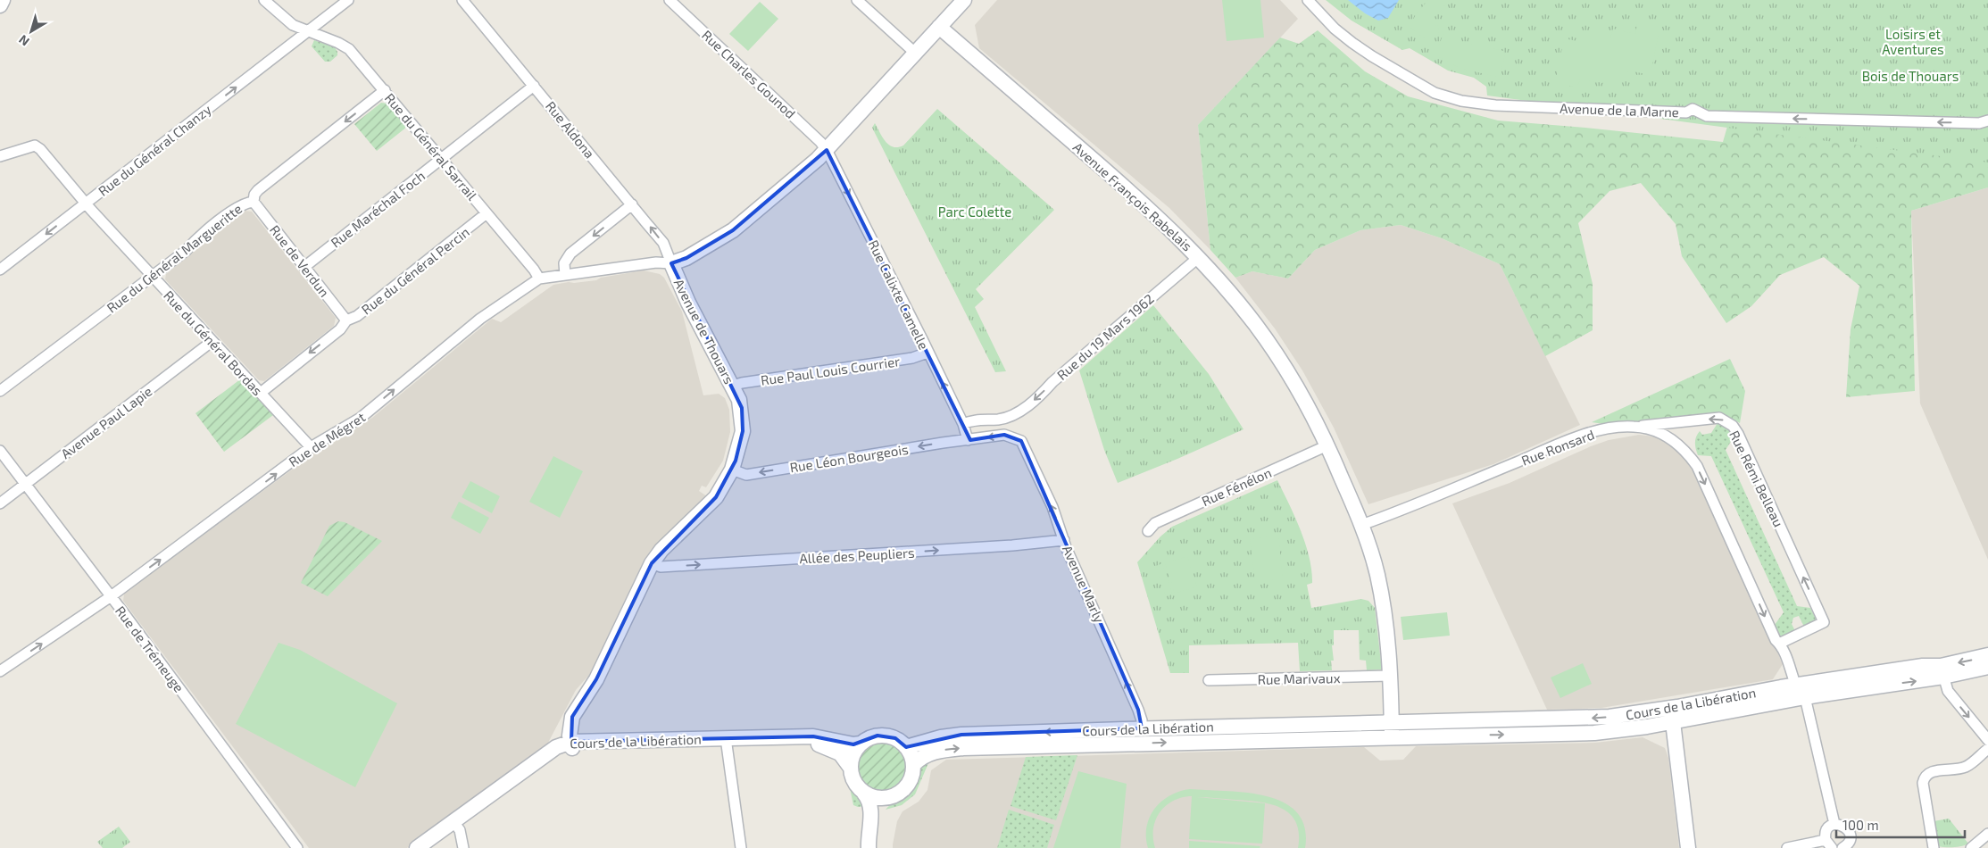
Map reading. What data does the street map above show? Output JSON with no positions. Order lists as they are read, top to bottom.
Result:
{
  "streets": {
    "main road": ["Avenue François Rabelais", "Avenue de Thouars", "Cours de la Libération"],
    "street": [
      "Rue Charles Gounod",
      "Avenue de la Marne",
      "Rue Aldona",
      "Rue du Général Sarrail",
      "Rue du Général Chanzy",
      "Rue Maréchal Foch",
      "Rue du Général Margueritte",
      "Rue de Verdun",
      "Rue du Général Percin",
      "Rue Calixte Camelle",
      "Rue du 19 Mars 1962",
      "Rue du Général Bordas",
      "Rue Paul Louis Courrier",
      "Avenue Paul Lapie",
      "Rue de Mégret",
      "Rue Ronsard",
      "Rue Léon Bourgeois",
      "Rue Rémi Belleau",
      "Rue Fénélon",
      "Allée des Peupliers",
      "Avenue Marly",
      "Rue de Trémeuge",
      "Rue Marivaux"
    ]
  },
  "crossings": [
    ["Rue Charles Gounod", "Rue Calixte Camelle"],
    ["Rue Charles Gounod", "Avenue de Thouars"],
    ["Rue Aldona", "Rue Maréchal Foch"],
    ["Rue Aldona", "Avenue de Thouars"],
    ["Rue Aldona", "Rue de Mégret"],
    ["Rue du Général Sarrail", "Rue du Général Chanzy"],
    ["Rue du Général Sarrail", "Rue Maréchal Foch"],
    ["Rue du Général Sarrail", "Rue du Général Margueritte"],
    ["Rue du Général Sarrail", "Rue du Général Percin"],
    ["Rue du Général Sarrail", "Rue de Mégret"],
    ["Rue du Général Chanzy", "Rue du Général Bordas"],
    ["Avenue François Rabelais", "Avenue de Thouars"],
    ["Avenue François Rabelais", "Rue du 19 Mars 1962"],
    ["Avenue François Rabelais", "Rue Ronsard"],
    ["Avenue François Rabelais", "Rue Fénélon"],
    ["Avenue François Rabelais", "Rue Marivaux"],
    ["Avenue François Rabelais", "Cours de la Libération"],
    ["Rue Maréchal Foch", "Rue de Verdun"],
    ["Rue du Général Margueritte", "Rue de Verdun"],
    ["Rue du Général Margueritte", "Rue du Général Bordas"],
    ["Rue de Verdun", "Rue du Général Percin"],
    ["Rue du Général Percin", "Rue du Général Bordas"],
    ["Rue Calixte Camelle", "Avenue de Thouars"],
    ["Rue Calixte Camelle", "Rue du 19 Mars 1962"],
    ["Rue Calixte Camelle", "Rue Paul Louis Courrier"],
    ["Rue Calixte Camelle", "Rue Léon Bourgeois"],
    ["Avenue de Thouars", "Rue Paul Louis Courrier"],
    ["Avenue de Thouars", "Rue de Mégret"],
    ["Avenue de Thouars", "Rue Léon Bourgeois"],
    ["Avenue de Thouars", "Allée des Peupliers"],
    ["Avenue de Thouars", "Cours de la Libération"],
    ["Rue du Général Bordas", "Avenue Paul Lapie"],
    ["Rue du Général Bordas", "Rue de Mégret"],
    ["Avenue Paul Lapie", "Rue de Trémeuge"],
    ["Rue de Mégret", "Rue de Trémeuge"],
    ["Rue Ronsard", "Rue Rémi Belleau"],
    ["Rue Ronsard", "Cours de la Libération"],
    ["Rue Léon Bourgeois", "Avenue Marly"],
    ["Allée des Peupliers", "Avenue Marly"],
    ["Avenue Marly", "Cours de la Libération"]
  ],
  "one_way": [
    "Avenue de la Marne",
    "Rue du Général Margueritte",
    "Rue du Général Percin",
    "Rue du 19 Mars 1962",
    "Rue de Mégret",
    "Rue Ronsard",
    "Rue Léon Bourgeois",
    "Allée des Peupliers",
    "Avenue Marly"
  ],
  "parks": ["Loisirs et Aventures", "Bois de Thouars", "Parc Colette"],
  "scale_bar": "100 m",
  "north": "bottom left"
}
